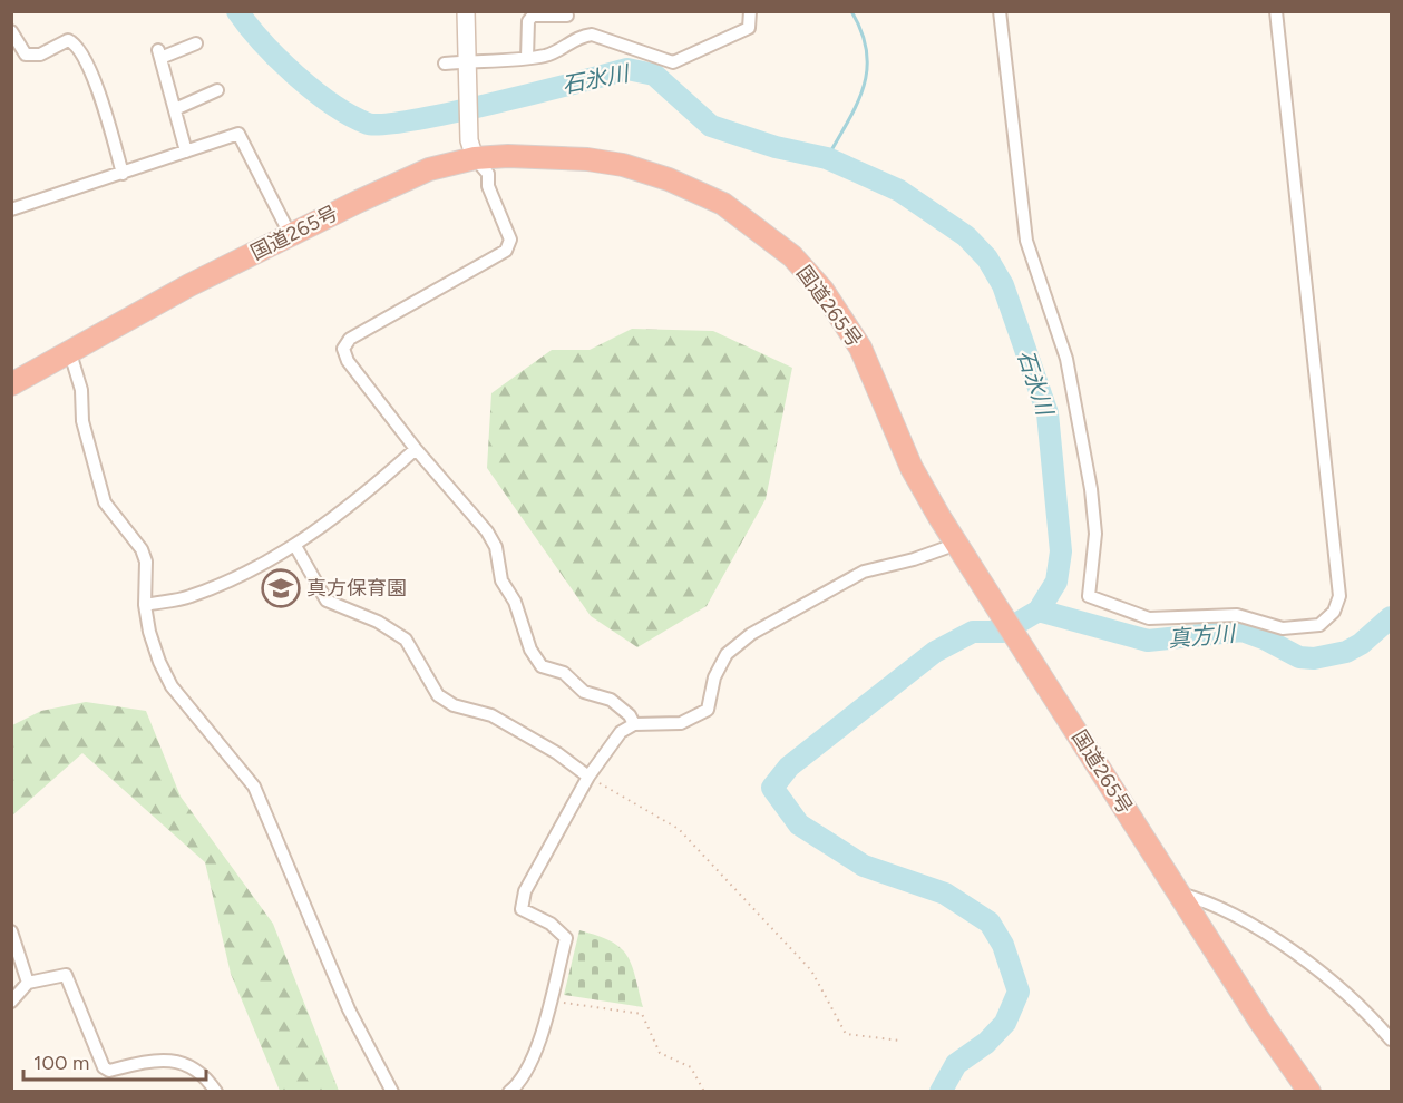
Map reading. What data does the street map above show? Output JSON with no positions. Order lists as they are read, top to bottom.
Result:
{
  "streets": {
    "highway": ["国道265号"]
  },
  "water": ["石氷川", "真方川"],
  "places": {
    "school or university": ["真方保育園"]
  },
  "scale_bar": "100 m"
}
